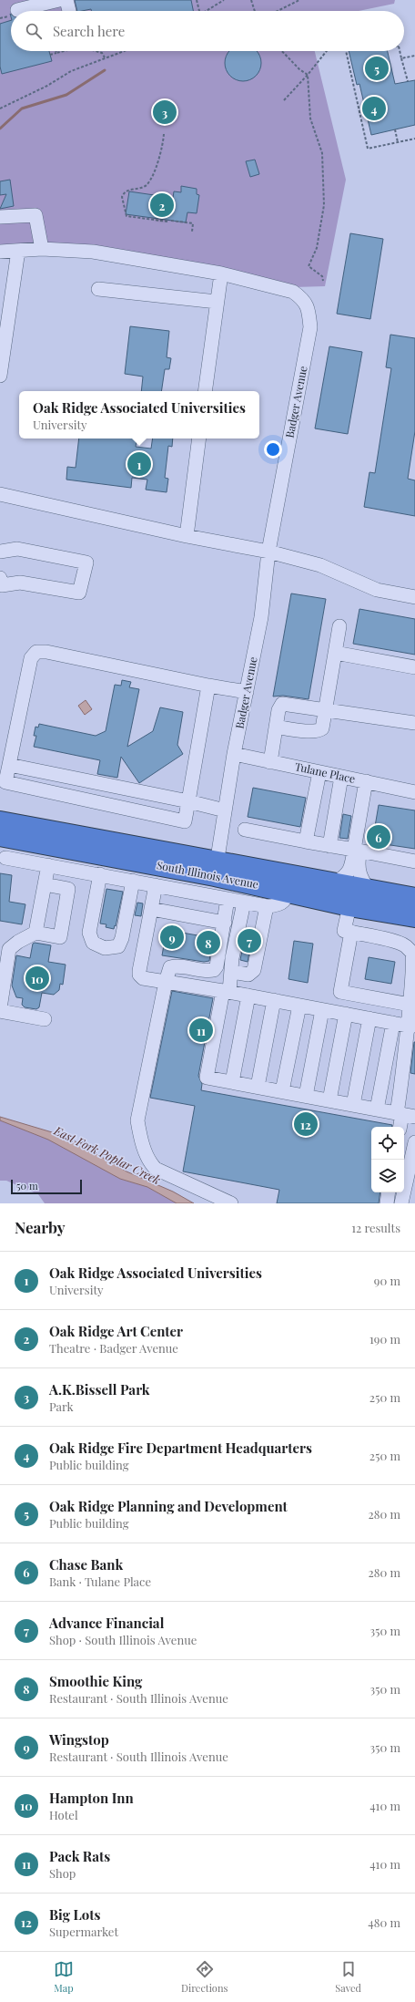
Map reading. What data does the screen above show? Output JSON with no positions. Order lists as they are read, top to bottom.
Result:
{
  "streets": {
    "highway": ["South Illinois Avenue"],
    "street": ["Badger Avenue", "Tulane Place"]
  },
  "crossings": [
    ["Badger Avenue", "Tulane Place"],
    ["Badger Avenue", "South Illinois Avenue"]
  ],
  "water": ["East Fork Poplar Creek"],
  "scale_bar": "50 m",
  "page": {
    "search": "Search here",
    "pins": [
      "5",
      "4",
      "3",
      "2",
      "1",
      "6",
      "9",
      "7",
      "8",
      "10",
      "11",
      "12"
    ],
    "popup": ["Oak Ridge Associated Universities", "University"],
    "scale": "50 m",
    "heading": ["Nearby", "12 results"],
    "list": [
      {
        "mark": "1",
        "name": "Oak Ridge Associated Universities",
        "note": "University",
        "value": "90 m"
      },
      {
        "mark": "2",
        "name": "Oak Ridge Art Center",
        "note": "Theatre · Badger Avenue",
        "value": "190 m"
      },
      {
        "mark": "3",
        "name": "A.K.Bissell Park",
        "note": "Park",
        "value": "250 m"
      },
      {
        "mark": "4",
        "name": "Oak Ridge Fire Department Headquarters",
        "note": "Public building",
        "value": "250 m"
      },
      {
        "mark": "5",
        "name": "Oak Ridge Planning and Development",
        "note": "Public building",
        "value": "280 m"
      },
      {
        "mark": "6",
        "name": "Chase Bank",
        "note": "Bank · Tulane Place",
        "value": "280 m"
      },
      {
        "mark": "7",
        "name": "Advance Financial",
        "note": "Shop · South Illinois Avenue",
        "value": "350 m"
      },
      {
        "mark": "8",
        "name": "Smoothie King",
        "note": "Restaurant · South Illinois Avenue",
        "value": "350 m"
      },
      {
        "mark": "9",
        "name": "Wingstop",
        "note": "Restaurant · South Illinois Avenue",
        "value": "350 m"
      },
      {
        "mark": "10",
        "name": "Hampton Inn",
        "note": "Hotel",
        "value": "410 m"
      },
      {
        "mark": "11",
        "name": "Pack Rats",
        "note": "Shop",
        "value": "410 m"
      },
      {
        "mark": "12",
        "name": "Big Lots",
        "note": "Supermarket",
        "value": "480 m"
      }
    ],
    "nav": ["Map", "Directions", "Saved"]
  }
}
